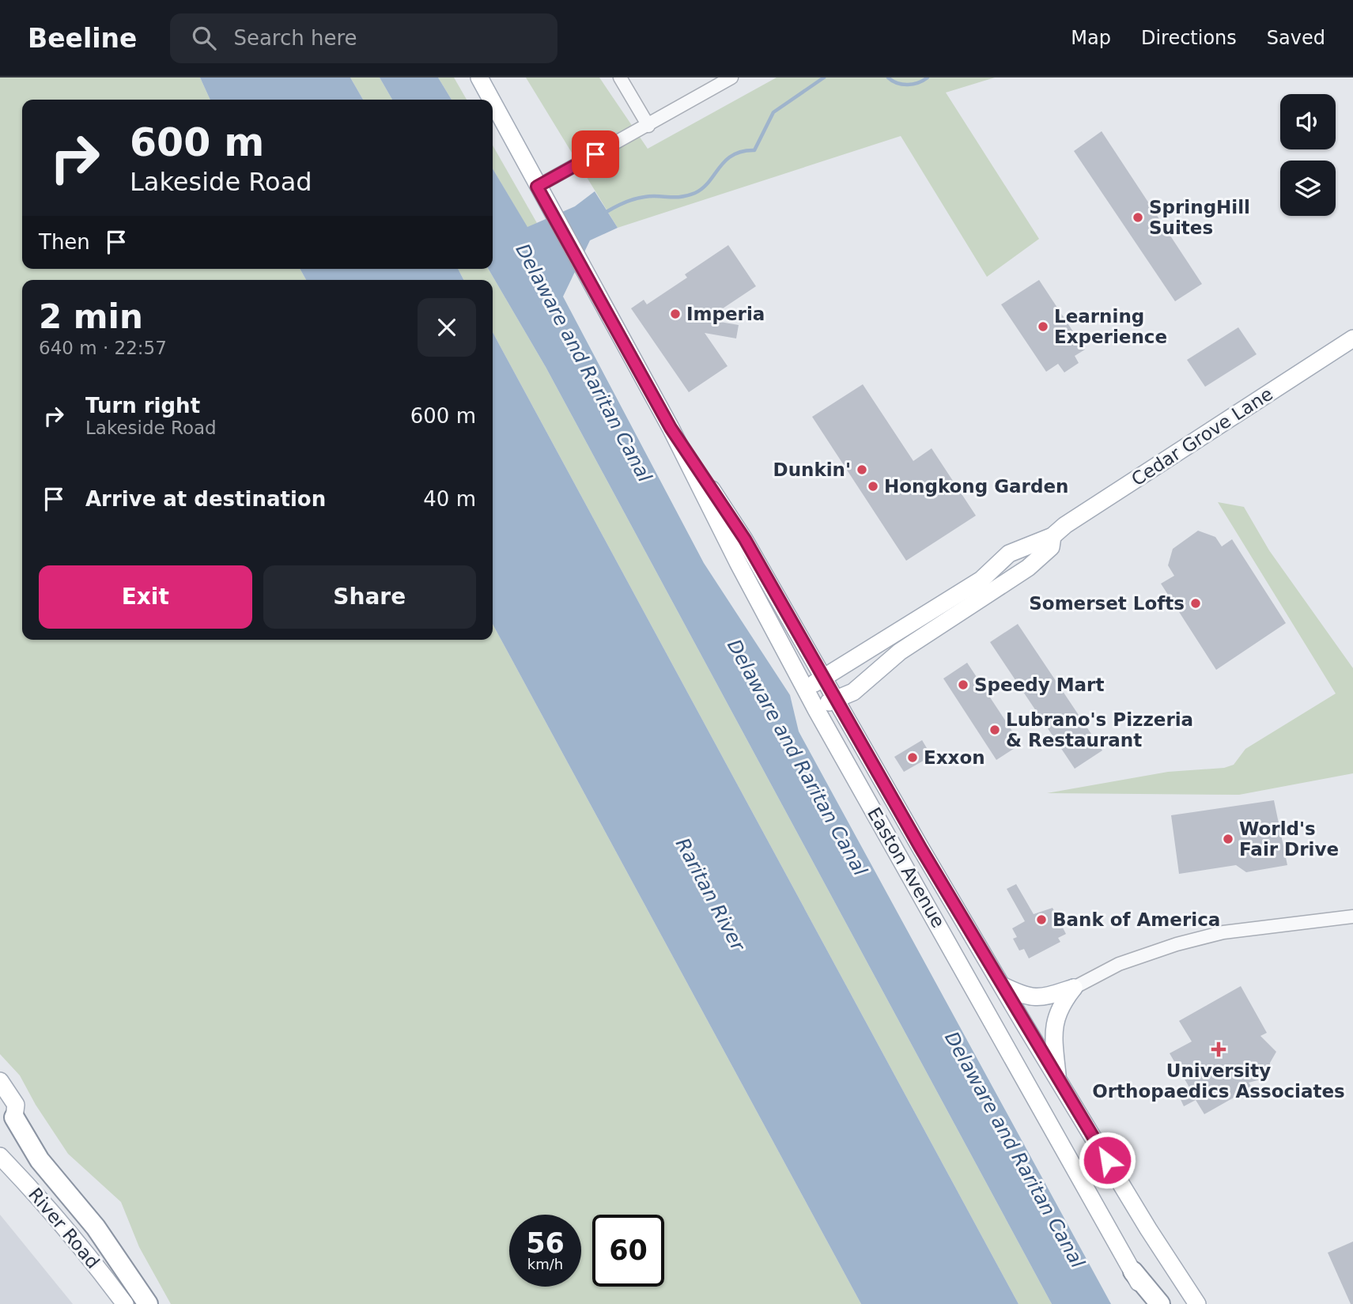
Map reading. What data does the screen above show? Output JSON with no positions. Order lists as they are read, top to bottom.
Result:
{
  "streets": {
    "main road": ["Cedar Grove Lane", "Easton Avenue", "River Road"]
  },
  "crossings": [
    ["Cedar Grove Lane", "Easton Avenue"]
  ],
  "water": ["Delaware and Raritan Canal", "Raritan River"],
  "places": {
    "other": [
      "SpringHill Suites",
      "Imperia",
      "Learning Experience",
      "Dunkin'",
      "Hongkong Garden",
      "Somerset Lofts",
      "Speedy Mart",
      "Lubrano's Pizzeria & Restaurant",
      "Exxon",
      "World's Fair Drive",
      "Bank of America"
    ],
    "health": ["University Orthopaedics Associates"]
  },
  "page": {
    "header": "Beeline",
    "search": "Search here",
    "nav": ["Map", "Directions", "Saved"],
    "turn": ["600 m", "Lakeside Road"],
    "then": "Then",
    "heading": ["2 min", "640 m · 22:57"],
    "list": [
      {
        "name": "Turn right",
        "note": "Lakeside Road",
        "value": "600 m"
      },
      {
        "name": "Arrive at destination",
        "value": "40 m"
      }
    ],
    "buttons": ["Exit", "Share"],
    "speed": "56 km/h",
    "limit": "60"
  }
}
